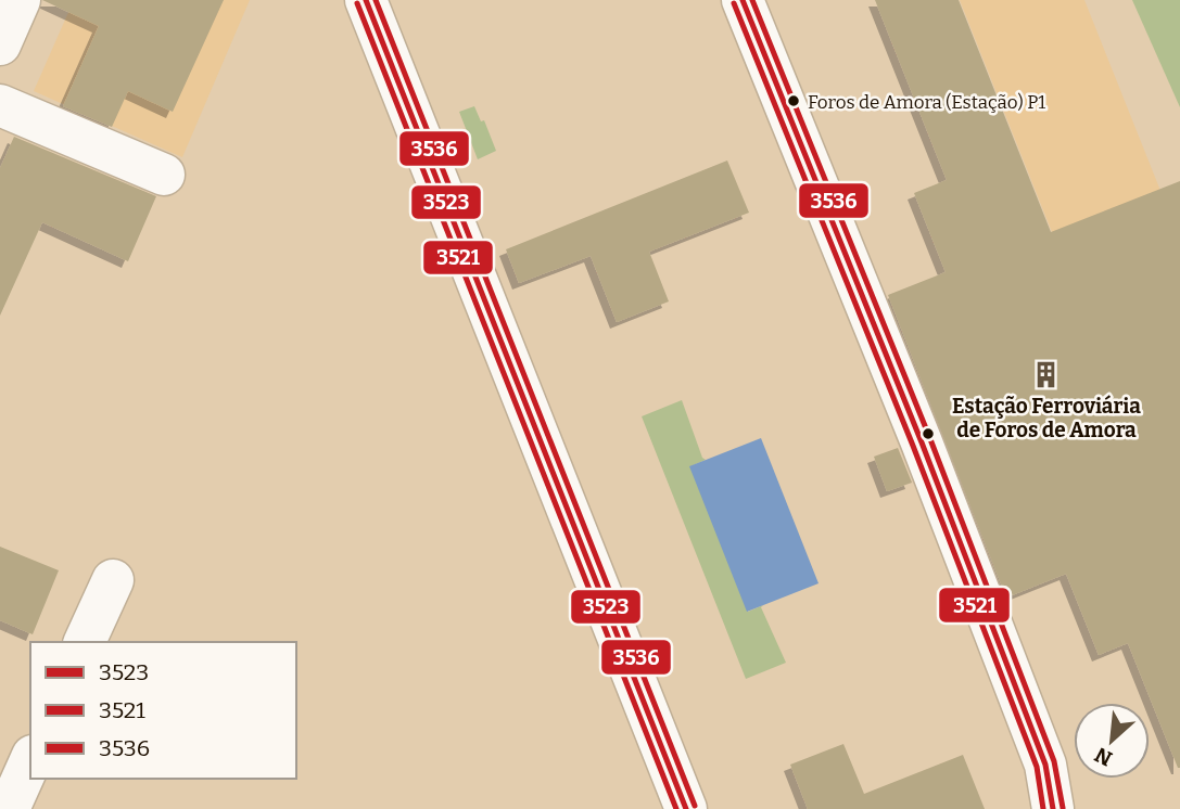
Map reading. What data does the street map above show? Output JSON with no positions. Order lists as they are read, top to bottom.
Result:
{
  "places": {
    "other": ["Foros de Amora (Estação) P1"],
    "building": ["Estação Ferroviária de Foros de Amora"]
  },
  "lines": ["transit line 3523", "transit line 3536", "transit line 3521"],
  "legend": ["3523", "3521", "3536"],
  "north": "bottom left"
}
